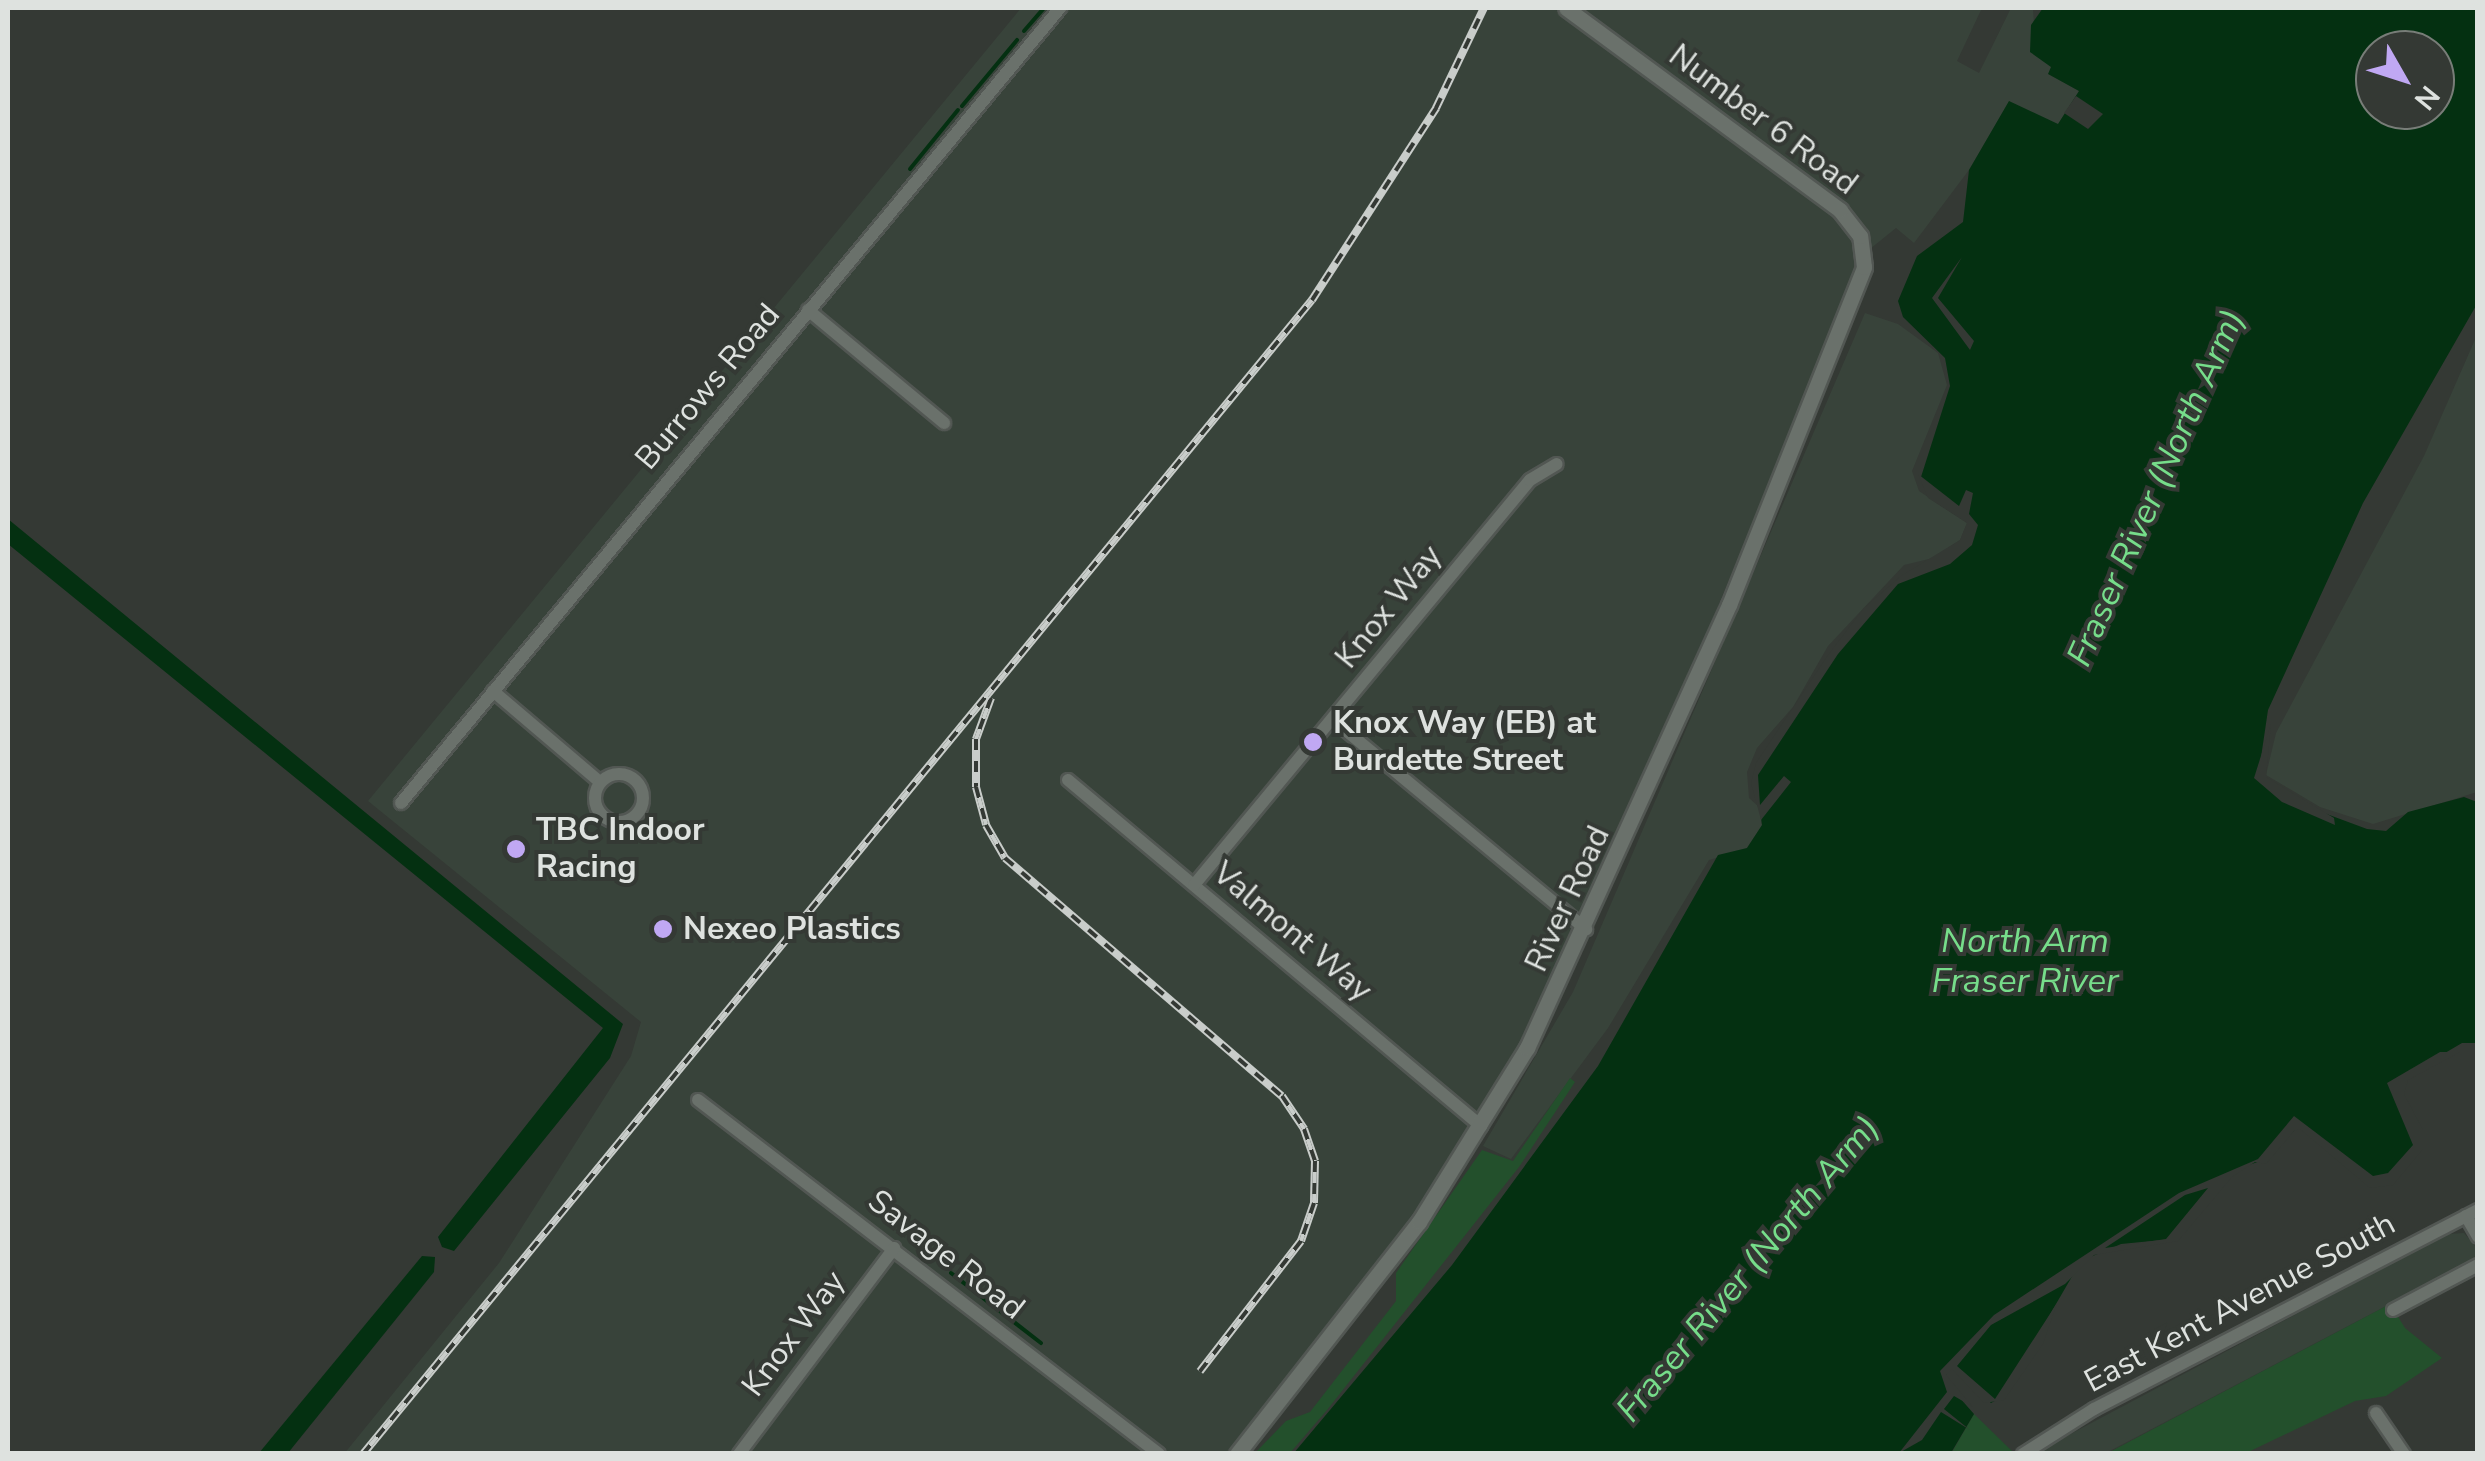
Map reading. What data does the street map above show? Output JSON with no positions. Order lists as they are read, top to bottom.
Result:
{
  "streets": {
    "street": [
      "Number 6 Road",
      "Burrows Road",
      "Knox Way",
      "River Road",
      "Valmont Way",
      "Savage Road",
      "East Kent Avenue South"
    ]
  },
  "crossings": [
    ["Number 6 Road", "River Road"],
    ["Knox Way", "Valmont Way"],
    ["Knox Way", "Savage Road"],
    ["River Road", "Valmont Way"]
  ],
  "water": ["Fraser River (North Arm)", "North Arm Fraser River"],
  "places": ["Knox Way (EB) at Burdette Street", "TBC Indoor Racing", "Nexeo Plastics"],
  "north": "bottom right"
}
